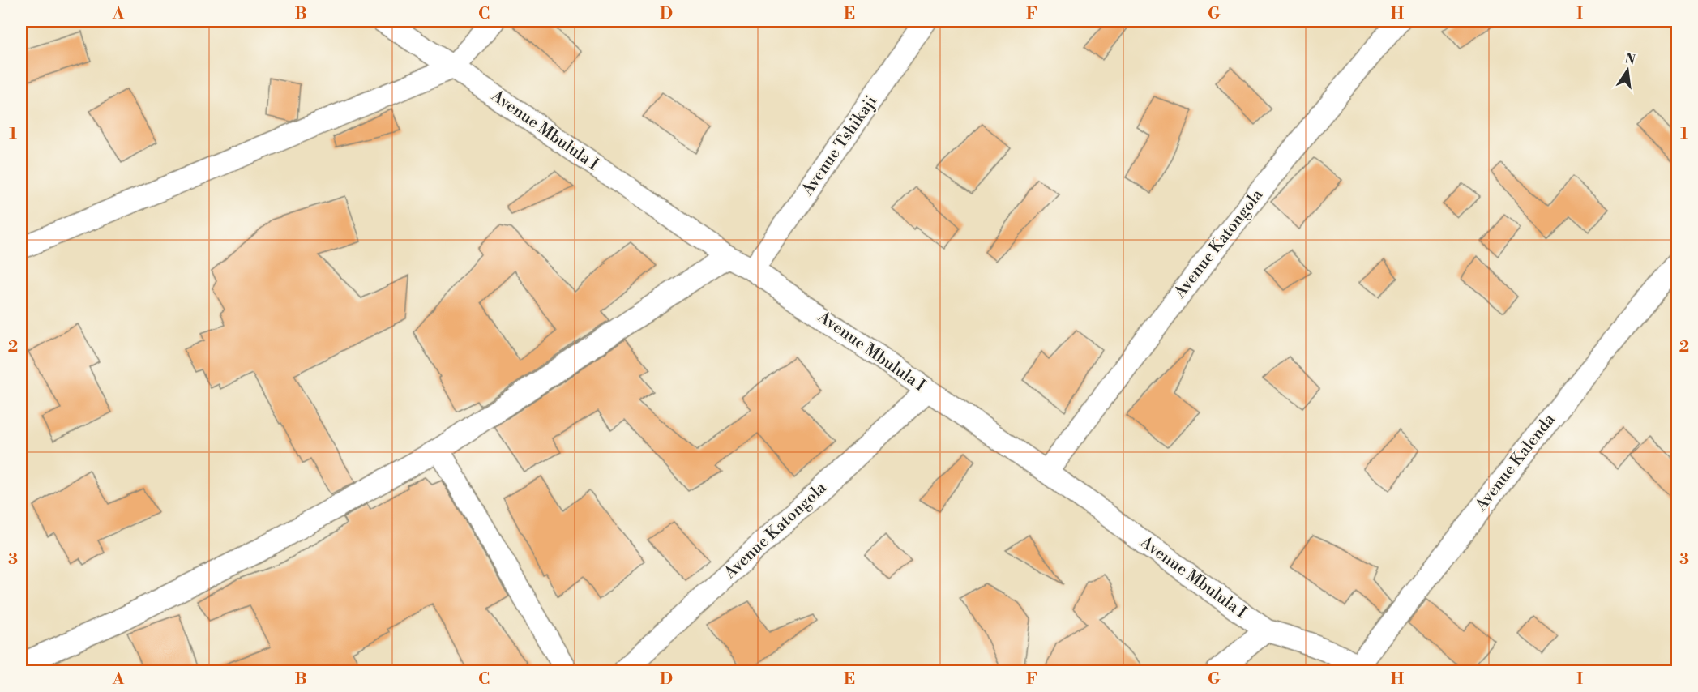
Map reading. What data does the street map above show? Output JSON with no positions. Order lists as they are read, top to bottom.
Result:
{
  "streets": {
    "street": [
      "Avenue Mbulula I",
      "Avenue Tshikaji",
      "Avenue Katongola",
      "Avenue Kalenda"
    ]
  },
  "crossings": [
    ["Avenue Mbulula I", "Avenue Tshikaji"],
    ["Avenue Mbulula I", "Avenue Katongola"],
    ["Avenue Mbulula I", "Avenue Kalenda"]
  ],
  "north": "top",
  "grid": {
    "columns": [
      "A",
      "B",
      "C",
      "D",
      "E",
      "F",
      "G",
      "H",
      "I"
    ],
    "rows": ["1", "2", "3"]
  }
}
